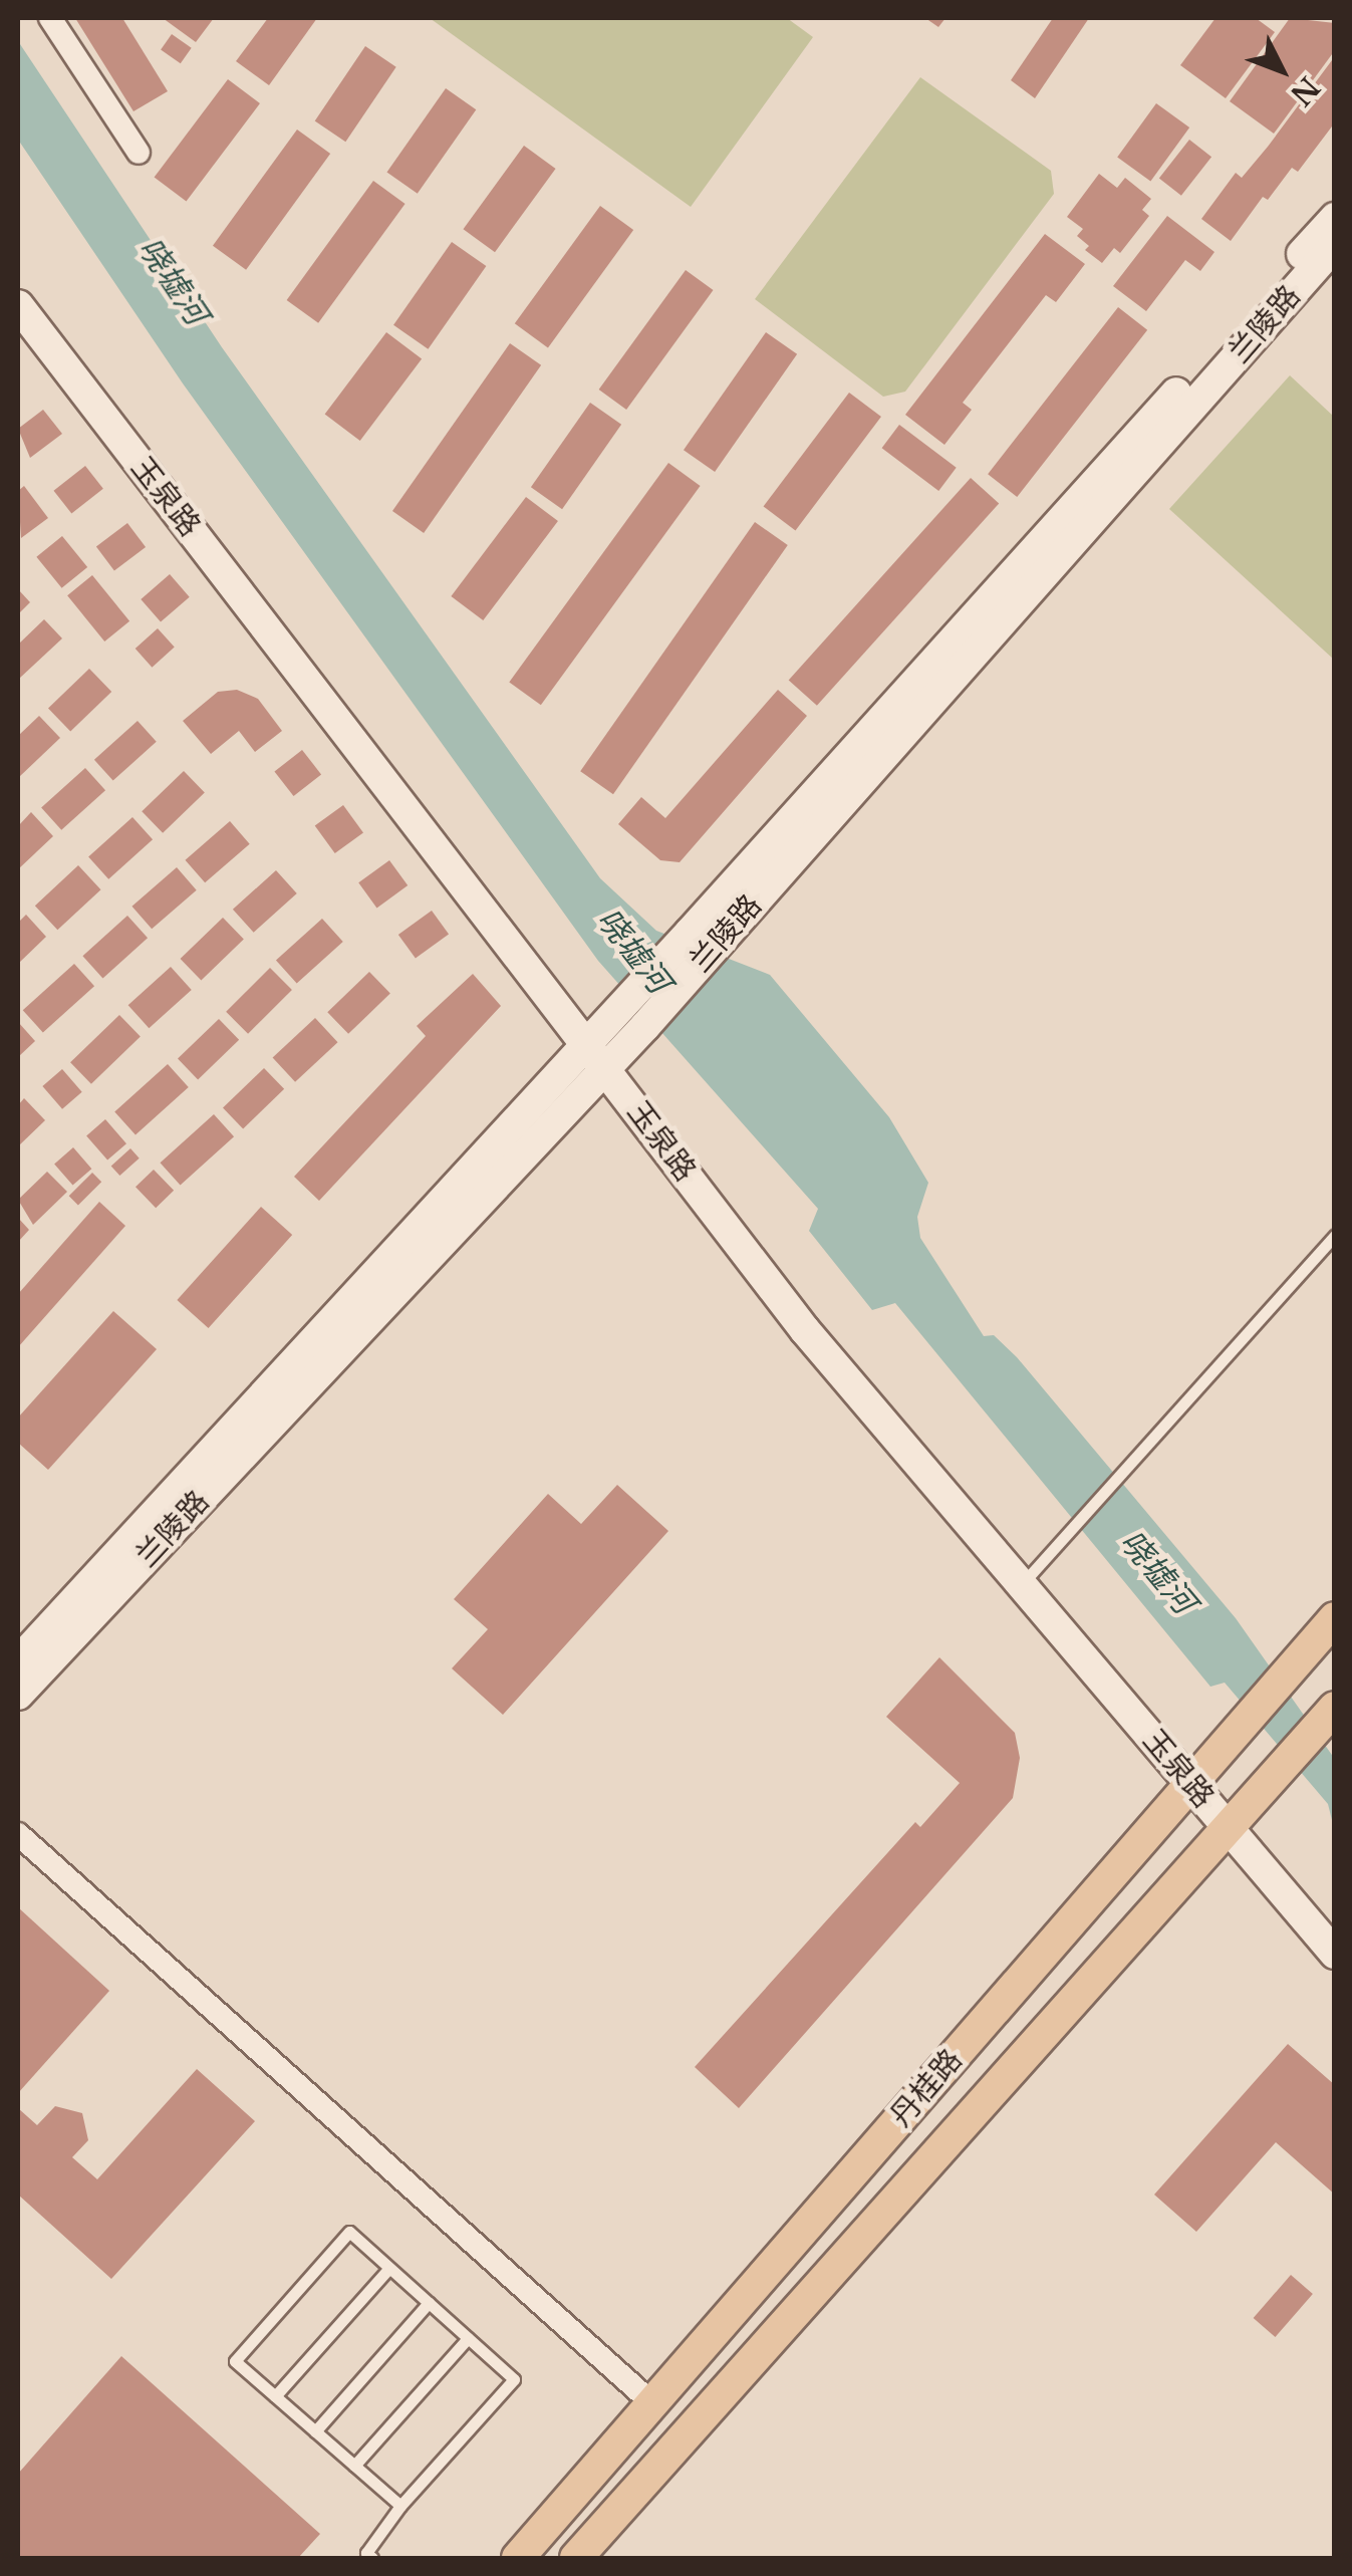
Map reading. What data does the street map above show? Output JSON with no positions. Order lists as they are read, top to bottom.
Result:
{
  "streets": {
    "main road": ["丹桂路"],
    "street": ["兰陵路", "玉泉路"]
  },
  "crossings": [
    ["兰陵路", "玉泉路"],
    ["玉泉路", "丹桂路"]
  ],
  "water": ["哓墟河"],
  "north": "bottom right"
}
